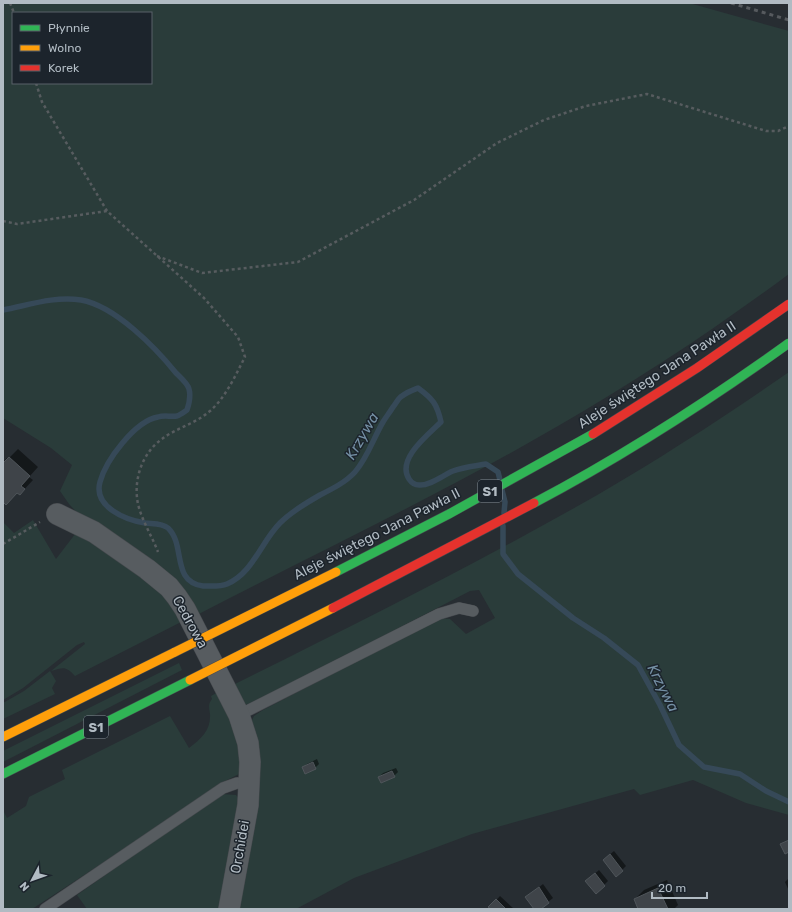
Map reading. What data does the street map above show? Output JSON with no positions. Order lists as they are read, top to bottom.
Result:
{
  "streets": {
    "highway": ["Aleje świętego Jana Pawła II", "S1"],
    "street": ["Cedrowa", "Orchidei"]
  },
  "crossings": [
    ["Cedrowa", "Orchidei"]
  ],
  "water": ["Krzywa"],
  "legend": ["Płynnie", "Wolno", "Korek"],
  "scale_bar": "20 m",
  "north": "bottom left"
}
